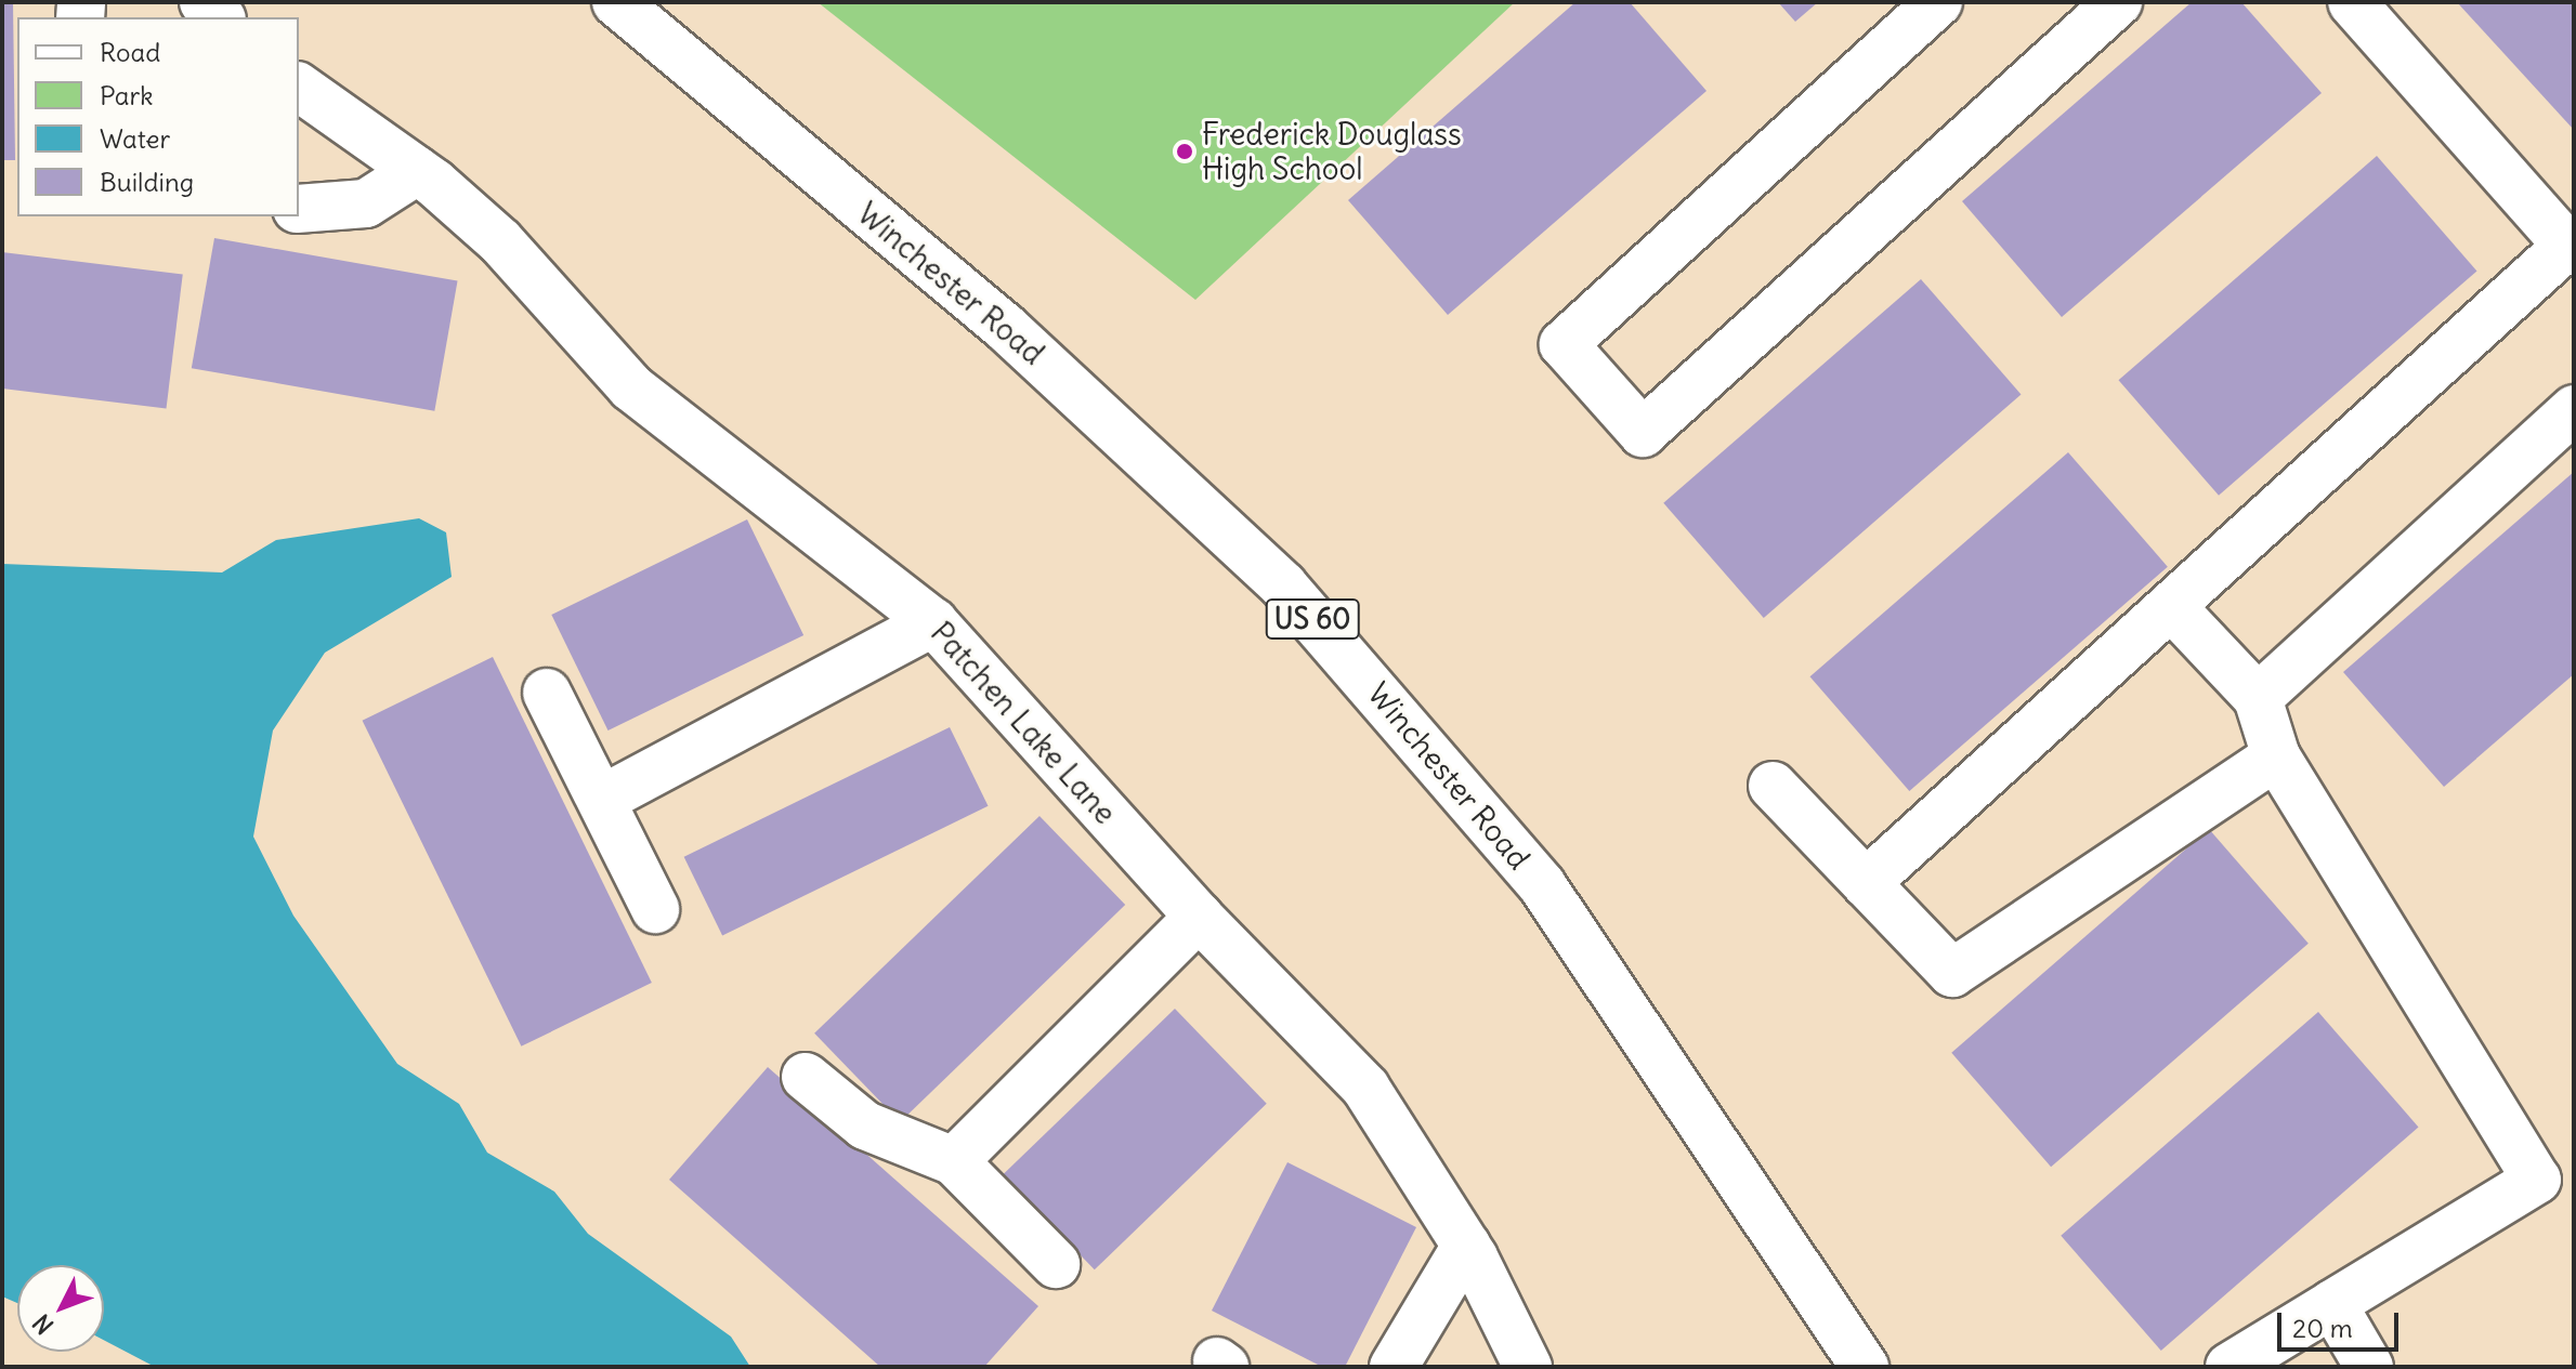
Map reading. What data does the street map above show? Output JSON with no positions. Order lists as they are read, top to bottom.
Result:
{
  "streets": {
    "main road": ["Winchester Road", "US 60", "Patchen Lake Lane"]
  },
  "places": ["Frederick Douglass High School"],
  "legend": [
    "Road",
    "Park",
    "Water",
    "Building"
  ],
  "scale_bar": "20 m",
  "north": "bottom left"
}
